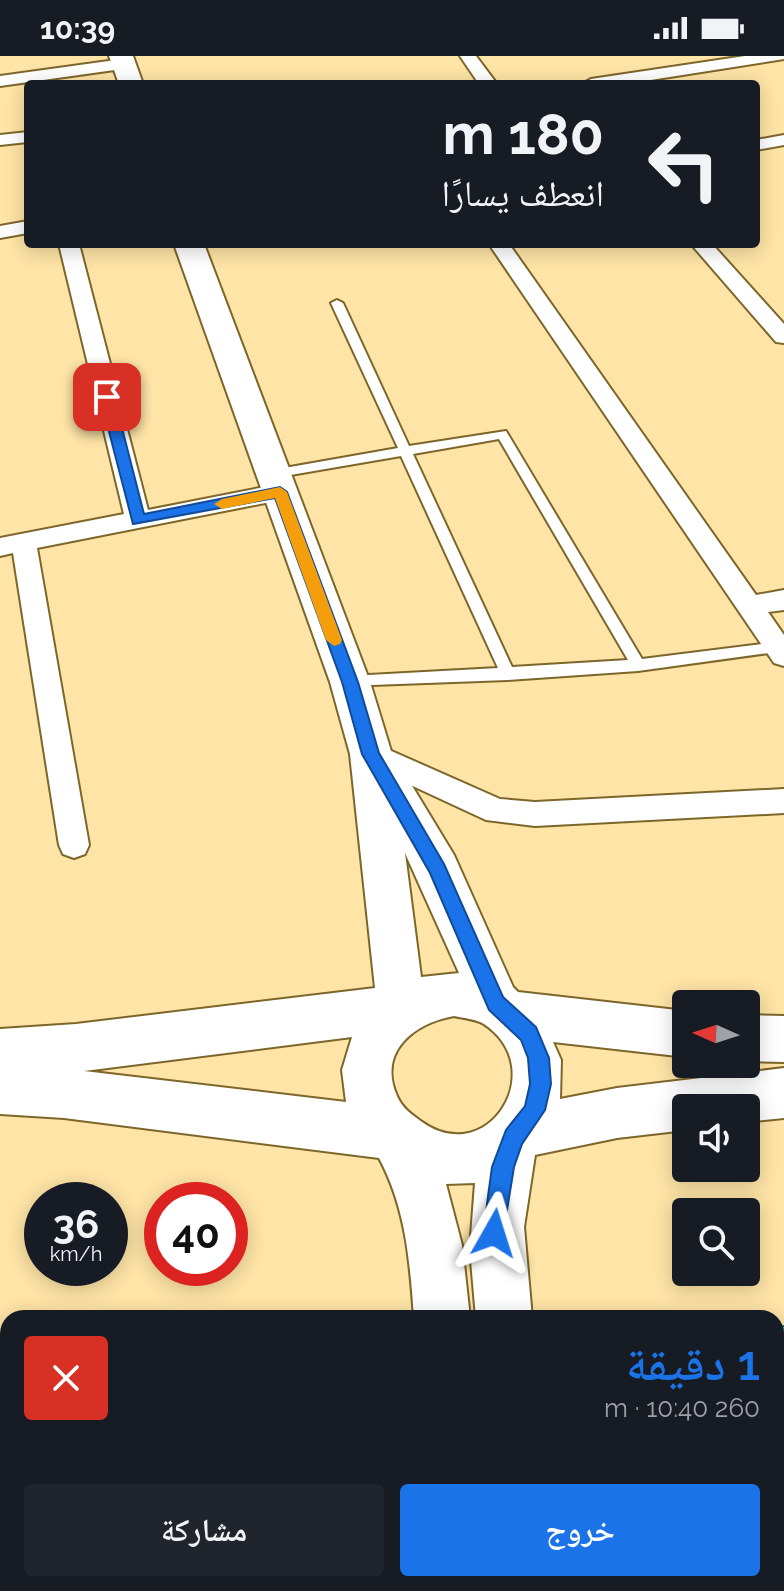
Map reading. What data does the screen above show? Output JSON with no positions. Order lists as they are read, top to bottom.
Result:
{
  "north": "left",
  "page": {
    "status": "10:39",
    "turn": ["180 m", "انعطف يسارًا"],
    "speed": "36 km/h",
    "limit": "40",
    "heading": ["1 دقيقة", "260 m · 10:40"],
    "buttons": ["خروج", "مشاركة"]
  }
}
